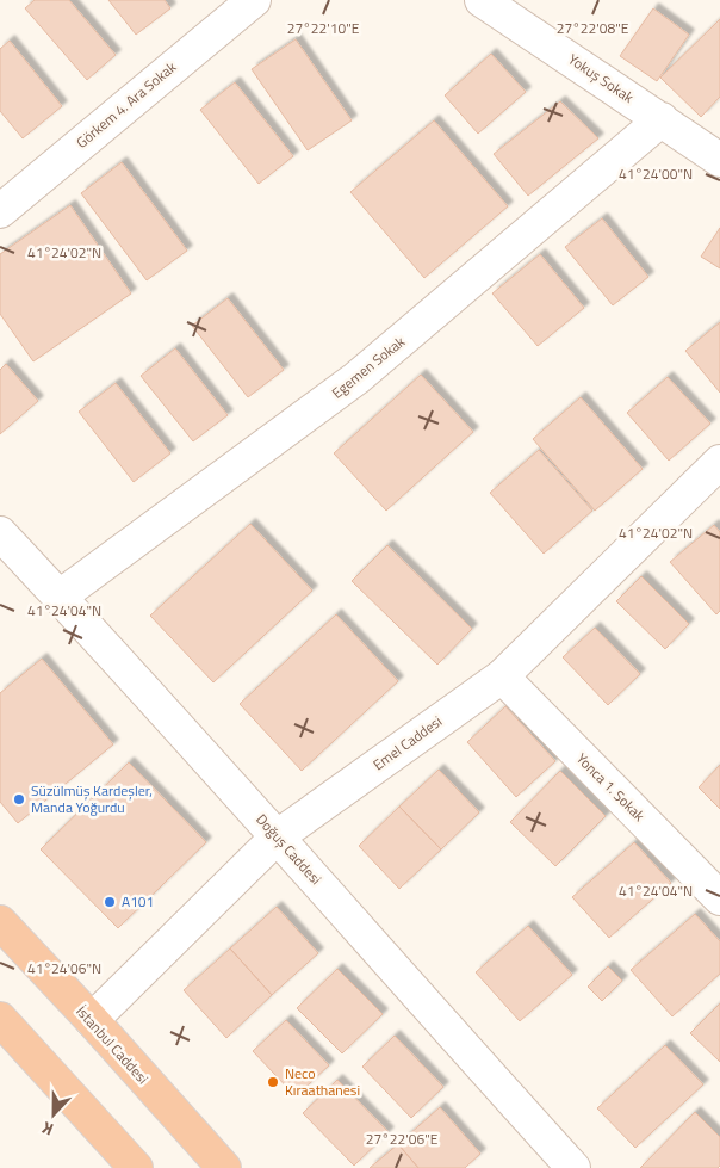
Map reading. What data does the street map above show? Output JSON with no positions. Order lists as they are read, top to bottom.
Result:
{
  "streets": {
    "highway": ["İstanbul Caddesi"],
    "street": [
      "Yokuş Sokak",
      "Görkem 4. Ara Sokak",
      "Egemen Sokak",
      "Emel Caddesi",
      "Yonca 1. Sokak",
      "Doğuş Caddesi"
    ]
  },
  "crossings": [
    ["Yokuş Sokak", "Egemen Sokak"],
    ["Egemen Sokak", "Doğuş Caddesi"],
    ["Emel Caddesi", "Yonca 1. Sokak"],
    ["Emel Caddesi", "Doğuş Caddesi"],
    ["Emel Caddesi", "İstanbul Caddesi"]
  ],
  "places": ["Süzülmüş Kardeşler, Manda Yoğurdu", "A101", "Neco Kıraathanesi"],
  "north": "bottom",
  "coordinates": [
    "27°22'10\"E",
    "27°22'08\"E",
    "41°24'00\"N",
    "41°24'02\"N",
    "41°24'04\"N",
    "41°24'06\"N",
    "27°22'06\"E"
  ]
}
